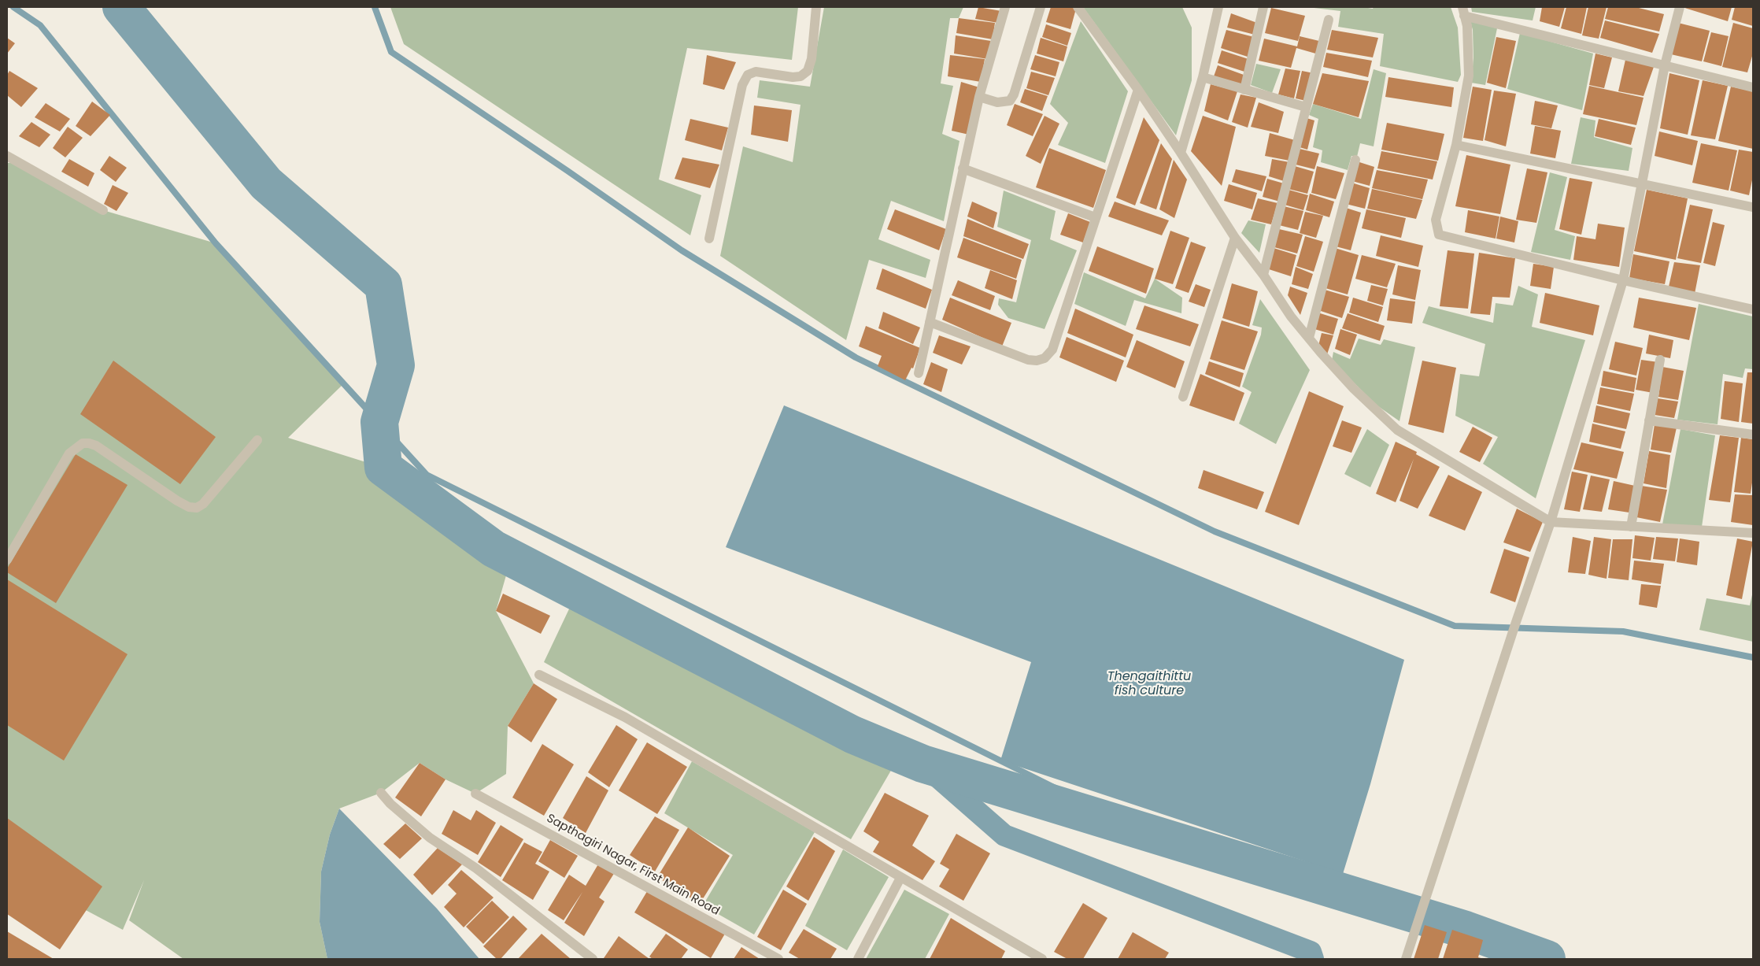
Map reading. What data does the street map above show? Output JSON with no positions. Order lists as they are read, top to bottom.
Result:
{
  "streets": {
    "street": ["Sapthagiri Nagar, First Main Road"]
  },
  "water": ["Thengaithittu fish culture"]
}
